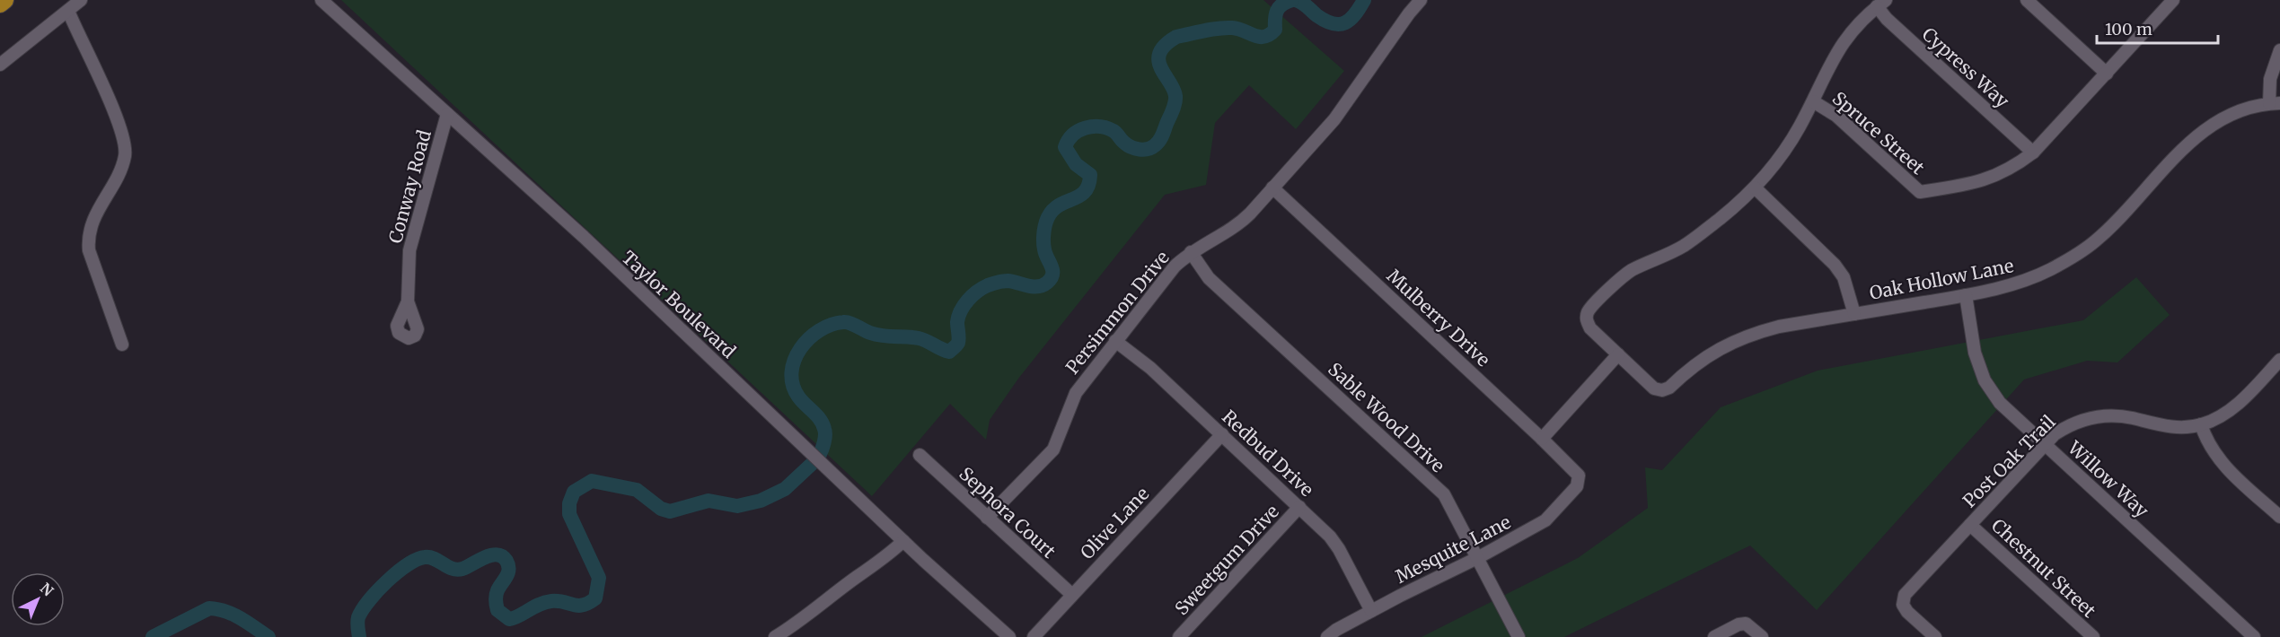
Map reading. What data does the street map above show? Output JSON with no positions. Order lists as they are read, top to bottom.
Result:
{
  "streets": {
    "street": [
      "Cypress Way",
      "Spruce Street",
      "Conway Road",
      "Oak Hollow Lane",
      "Taylor Boulevard",
      "Persimmon Drive",
      "Mulberry Drive",
      "Sable Wood Drive",
      "Redbud Drive",
      "Post Oak Trail",
      "Willow Way",
      "Sephora Court",
      "Olive Lane",
      "Mesquite Lane",
      "Sweetgum Drive",
      "Chestnut Street"
    ]
  },
  "crossings": [
    ["Cypress Way", "Spruce Street"],
    ["Conway Road", "Taylor Boulevard"],
    ["Oak Hollow Lane", "Willow Way"],
    ["Persimmon Drive", "Mulberry Drive"],
    ["Persimmon Drive", "Sable Wood Drive"],
    ["Persimmon Drive", "Redbud Drive"],
    ["Persimmon Drive", "Sephora Court"],
    ["Mulberry Drive", "Mesquite Lane"],
    ["Sable Wood Drive", "Mesquite Lane"],
    ["Redbud Drive", "Olive Lane"],
    ["Redbud Drive", "Mesquite Lane"],
    ["Redbud Drive", "Sweetgum Drive"],
    ["Post Oak Trail", "Willow Way"],
    ["Post Oak Trail", "Chestnut Street"],
    ["Sephora Court", "Olive Lane"]
  ],
  "scale_bar": "100 m",
  "north": "top right"
}
